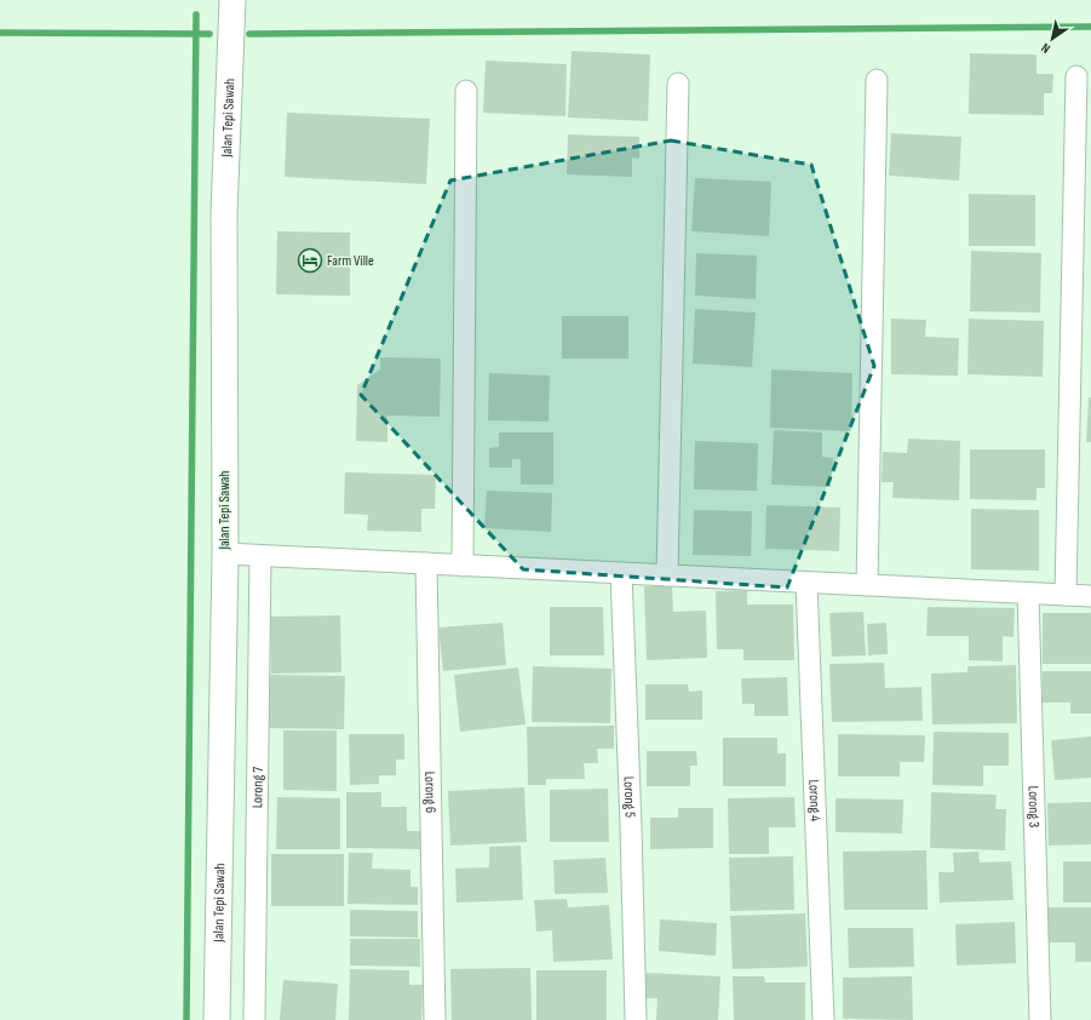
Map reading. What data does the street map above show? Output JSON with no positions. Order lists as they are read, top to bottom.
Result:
{
  "streets": {
    "street": [
      "Jalan Tepi Sawah",
      "Lorong 7",
      "Lorong 6",
      "Lorong 5",
      "Lorong 4",
      "Lorong 3"
    ]
  },
  "places": {
    "hotel": ["Farm Ville"]
  },
  "north": "bottom left"
}
